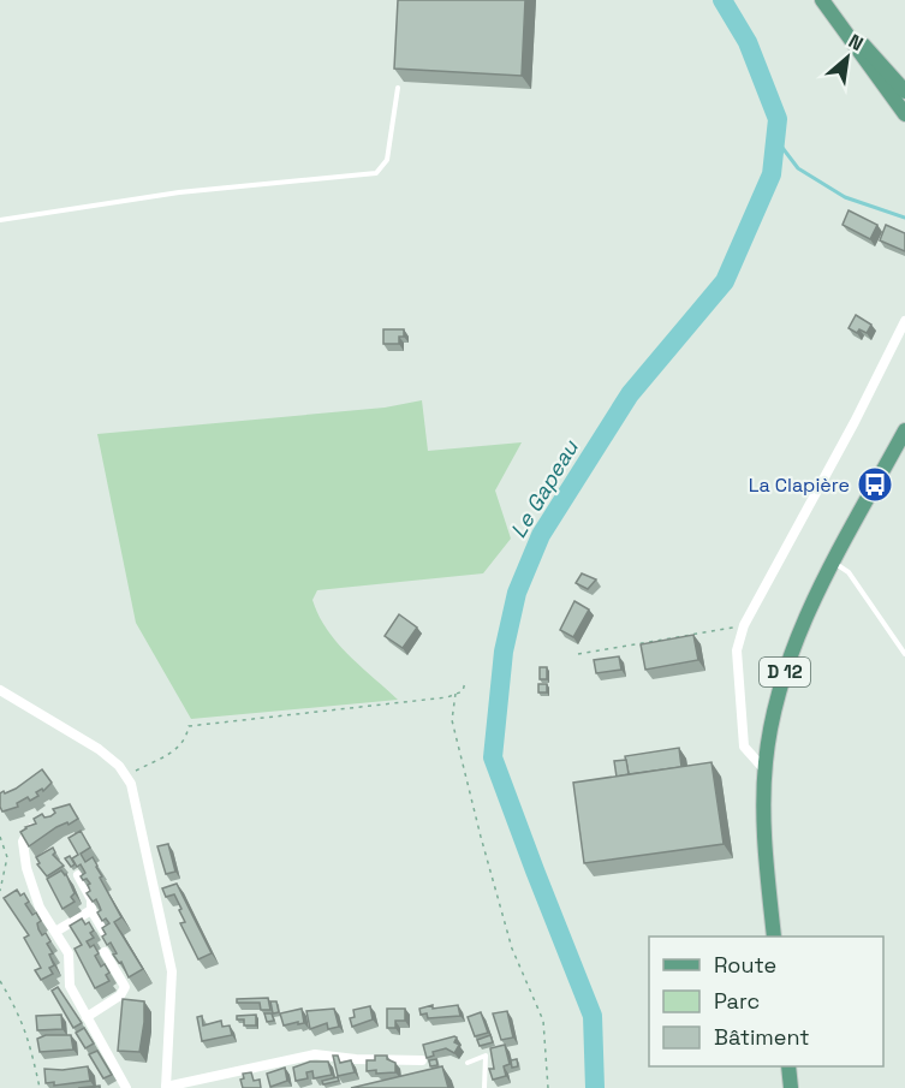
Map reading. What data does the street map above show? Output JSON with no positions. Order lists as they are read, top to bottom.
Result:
{
  "streets": {
    "main road": ["D 12"]
  },
  "water": ["Le Gapeau"],
  "places": {
    "bus stop": ["La Clapière"]
  },
  "legend": ["Route", "Parc", "Bâtiment"],
  "north": "top right"
}
